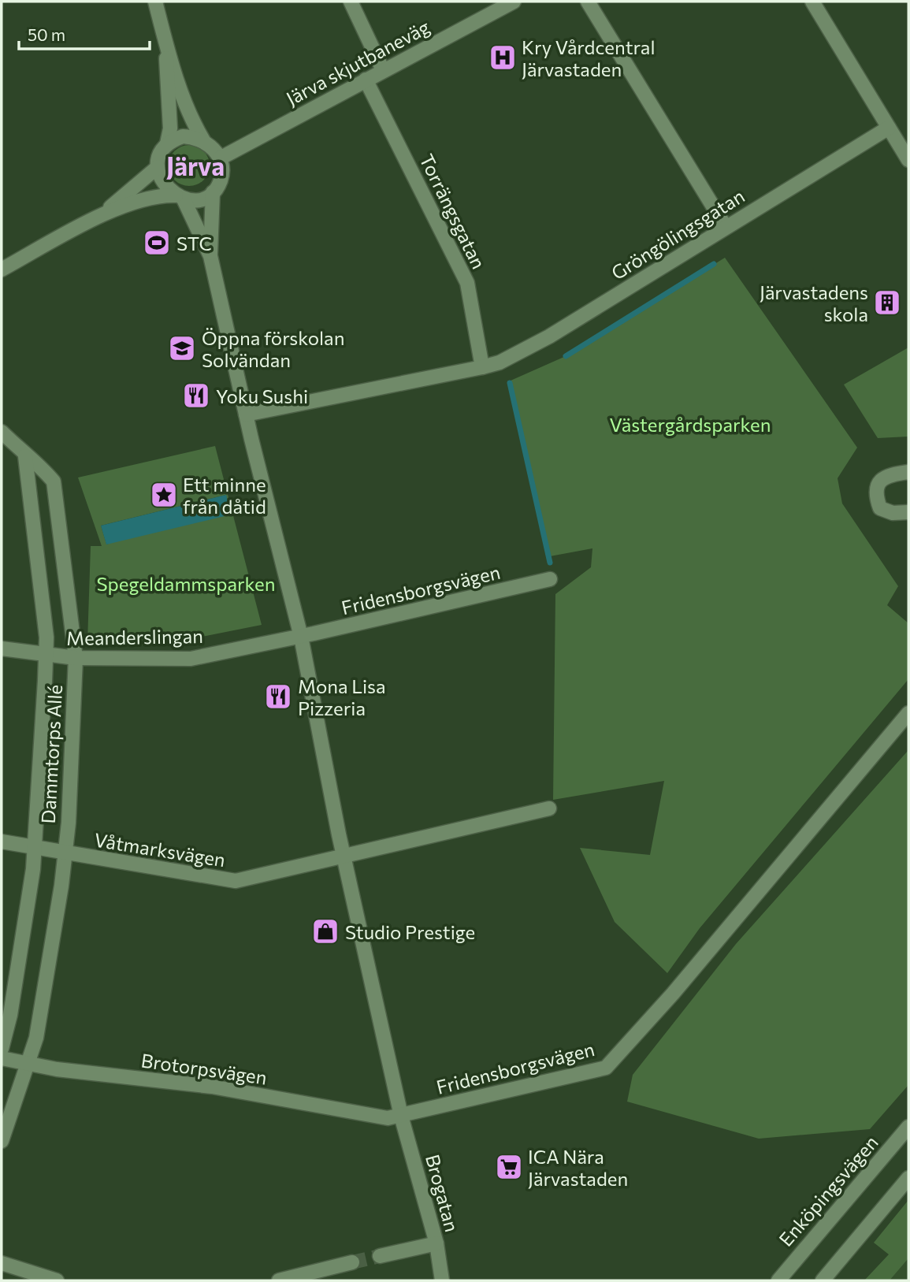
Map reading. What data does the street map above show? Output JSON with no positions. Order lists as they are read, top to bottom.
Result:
{
  "streets": {
    "street": [
      "Järva skjutbaneväg",
      "Torrängsgatan",
      "Gröngölingsgatan",
      "Fridensborgsvägen",
      "Meanderslingan",
      "Dammtorps Allé",
      "Våtmarksvägen",
      "Brotorpsvägen",
      "Enköpingsvägen",
      "Brogatan"
    ]
  },
  "crossings": [
    ["Järva skjutbaneväg", "Torrängsgatan"],
    ["Torrängsgatan", "Gröngölingsgatan"],
    ["Fridensborgsvägen", "Meanderslingan"],
    ["Fridensborgsvägen", "Brotorpsvägen"],
    ["Fridensborgsvägen", "Brogatan"],
    ["Meanderslingan", "Dammtorps Allé"],
    ["Dammtorps Allé", "Våtmarksvägen"],
    ["Dammtorps Allé", "Brotorpsvägen"],
    ["Brotorpsvägen", "Brogatan"]
  ],
  "districts": ["Järva"],
  "parks": ["Västergårdsparken", "Spegeldammsparken"],
  "places": {
    "hospital": ["Kry Vårdcentral Järvastaden"],
    "sports": ["STC"],
    "building": ["Järvastadens skola"],
    "school or university": ["Öppna förskolan Solvändan"],
    "restaurant": ["Yoku Sushi", "Mona Lisa Pizzeria"],
    "place": ["Ett minne från dåtid"],
    "shop": ["Studio Prestige"],
    "supermarket": ["ICA Nära Järvastaden"]
  },
  "scale_bar": "50 m"
}
